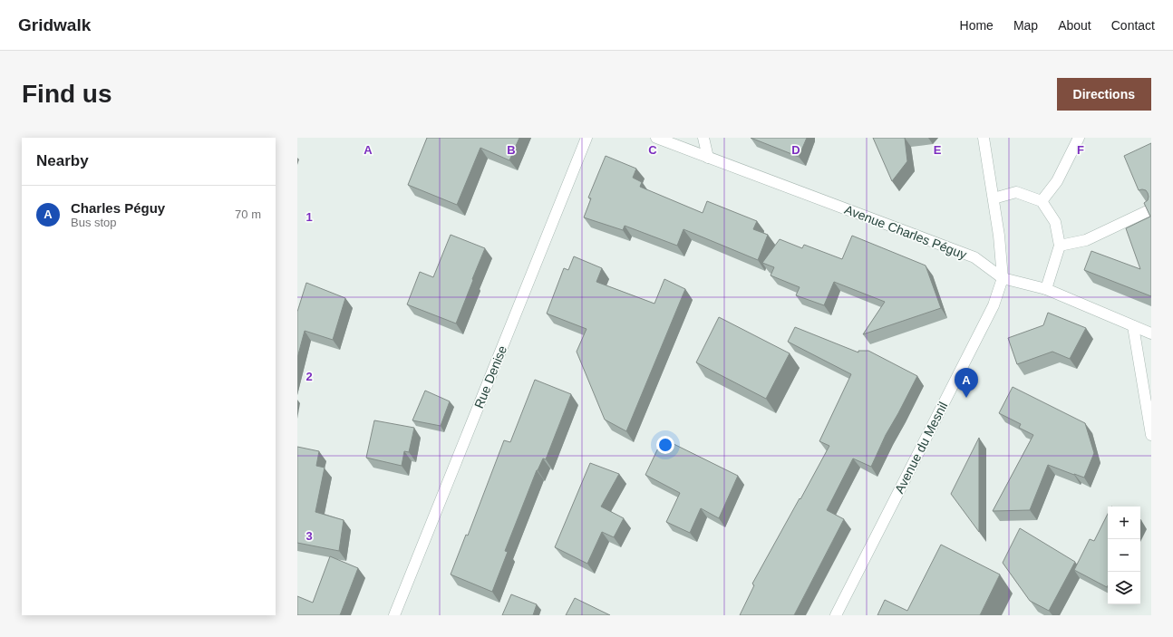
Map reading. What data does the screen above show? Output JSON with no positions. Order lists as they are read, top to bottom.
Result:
{
  "streets": {
    "street": ["Avenue Charles Péguy", "Rue Denise", "Avenue du Mesnil"]
  },
  "crossings": [
    ["Avenue Charles Péguy", "Avenue du Mesnil"]
  ],
  "page": {
    "header": "Gridwalk",
    "nav": [
      "Home",
      "Map",
      "About",
      "Contact"
    ],
    "buttons": "Directions",
    "title": "Find us",
    "heading": "Nearby",
    "list": [
      {
        "mark": "A",
        "name": "Charles Péguy",
        "note": "Bus stop",
        "value": "70 m"
      }
    ],
    "pins": "A",
    "map_buttons": ["+", "−"]
  },
  "grid": {
    "columns": [
      "A",
      "B",
      "C",
      "D",
      "E",
      "F"
    ],
    "rows": ["1", "2", "3"]
  }
}
